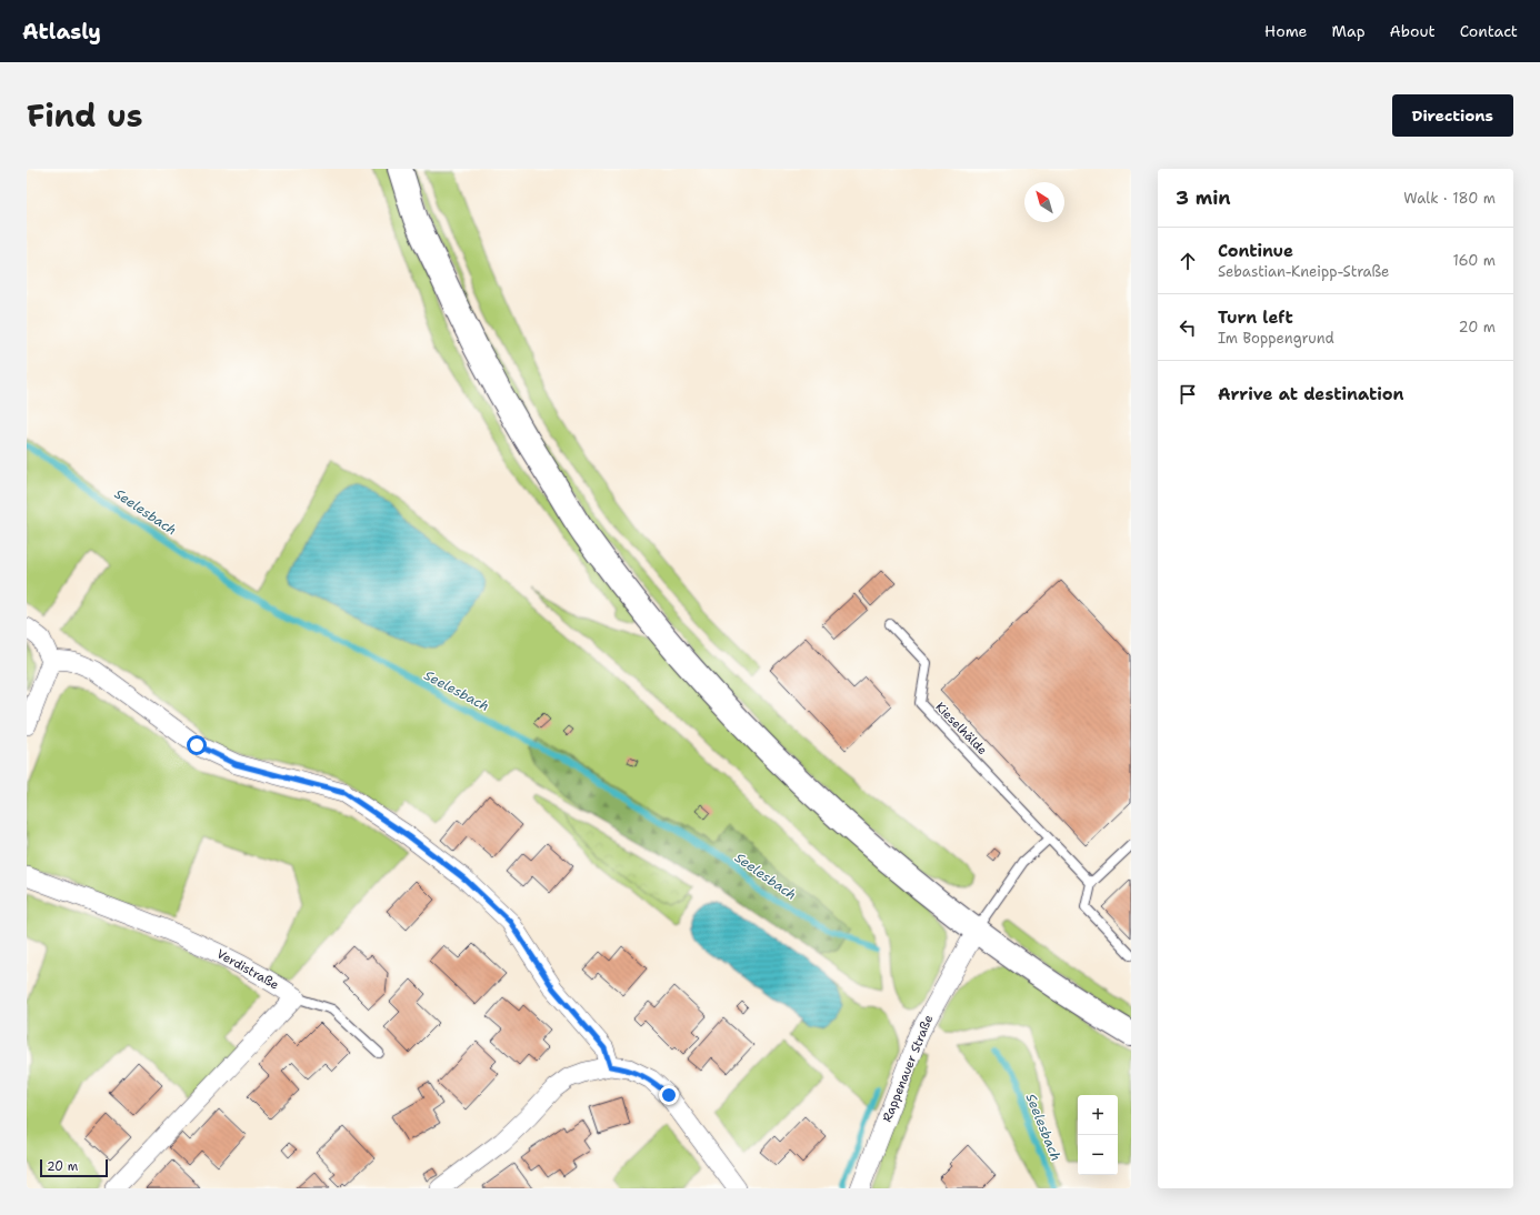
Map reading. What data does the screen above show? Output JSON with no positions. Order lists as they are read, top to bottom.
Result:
{
  "streets": {
    "street": ["Verdistraße", "Rappenauer Straße"],
    "lane": ["Kieselhälde"]
  },
  "water": ["Seelesbach"],
  "scale_bar": "20 m",
  "north": "top left",
  "page": {
    "header": "Atlasly",
    "nav": [
      "Home",
      "Map",
      "About",
      "Contact"
    ],
    "title": "Find us",
    "buttons": "Directions",
    "heading": ["3 min", "Walk · 180 m"],
    "list": [
      ["Continue", "Sebastian-Kneipp-Straße", "160 m"],
      ["Turn left", "Im Boppengrund", "20 m"],
      "Arrive at destination"
    ],
    "map_buttons": ["+", "−"],
    "scale": "20 m"
  }
}
